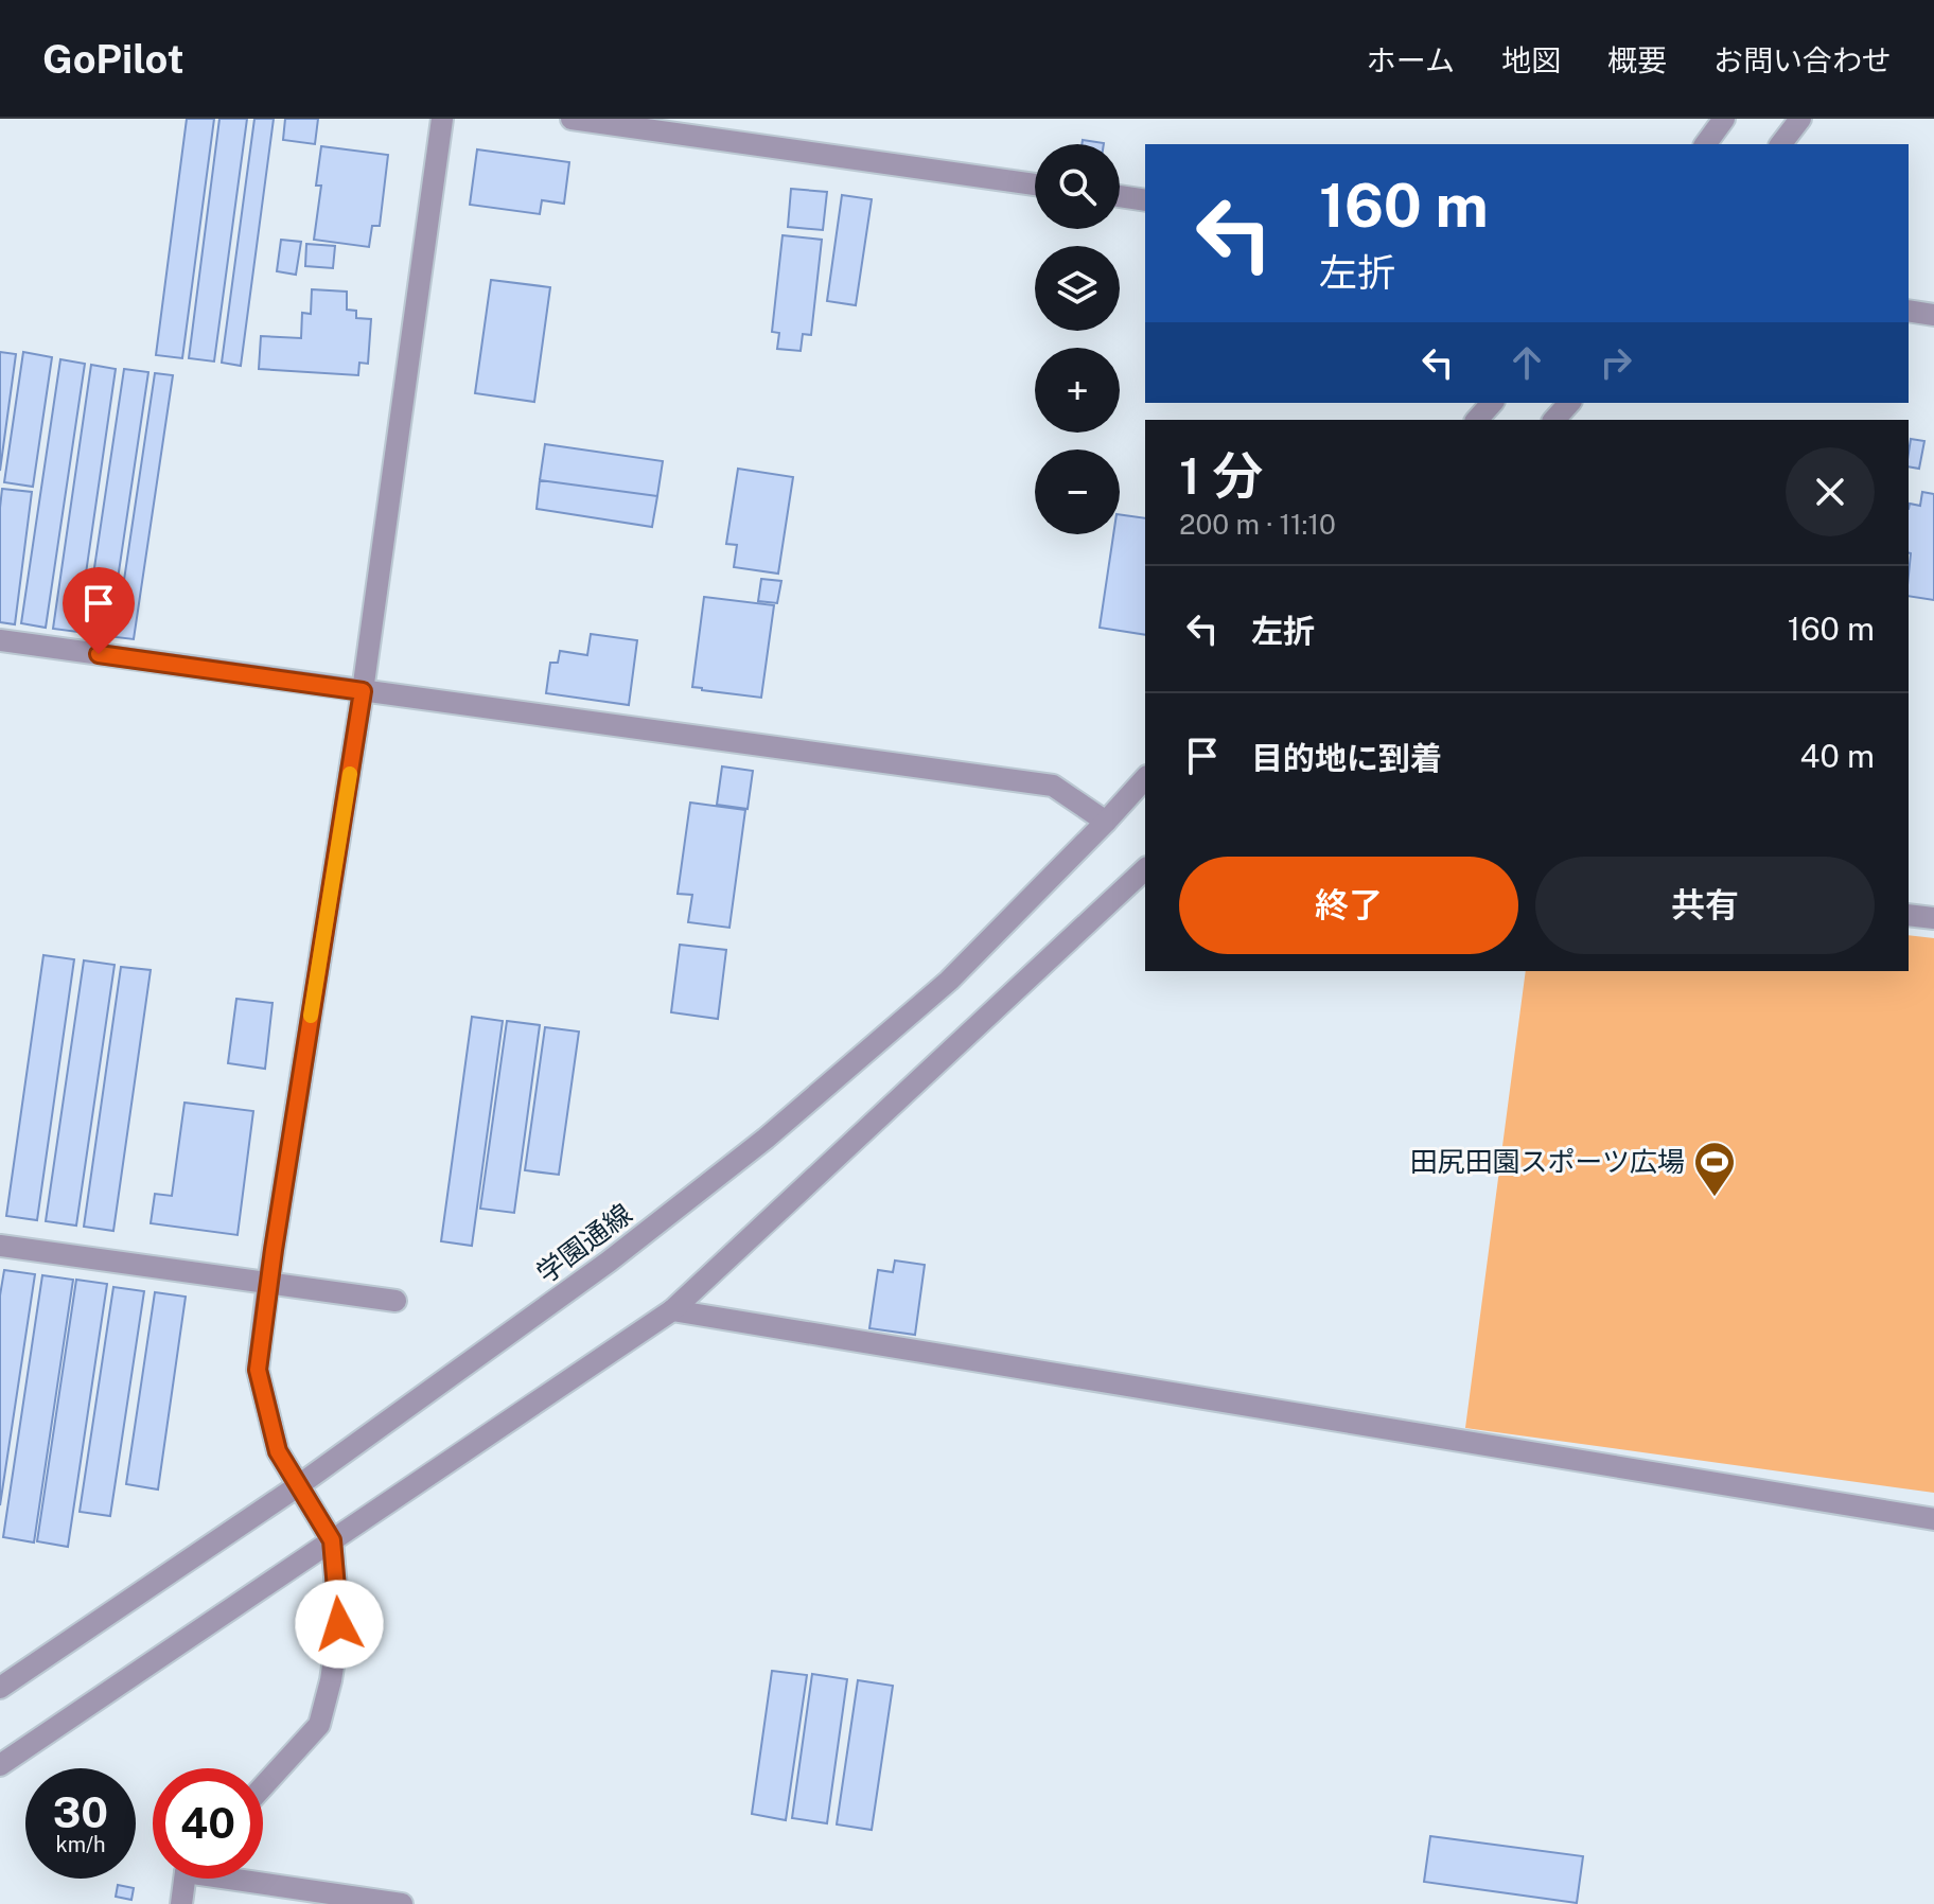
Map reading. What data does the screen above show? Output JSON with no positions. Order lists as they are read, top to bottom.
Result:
{
  "streets": {
    "street": ["学園通線"]
  },
  "places": {
    "sports": ["田尻田園スポーツ広場"]
  },
  "page": {
    "header": "GoPilot",
    "nav": [
      "ホーム",
      "地図",
      "概要",
      "お問い合わせ"
    ],
    "map_buttons": ["+", "−"],
    "turn": ["160 m", "左折"],
    "heading": ["1 分", "200 m · 11:10"],
    "list": [
      {
        "name": "左折",
        "value": "160 m"
      },
      {
        "name": "目的地に到着",
        "value": "40 m"
      }
    ],
    "buttons": ["終了", "共有"],
    "speed": "30 km/h",
    "limit": "40"
  }
}
